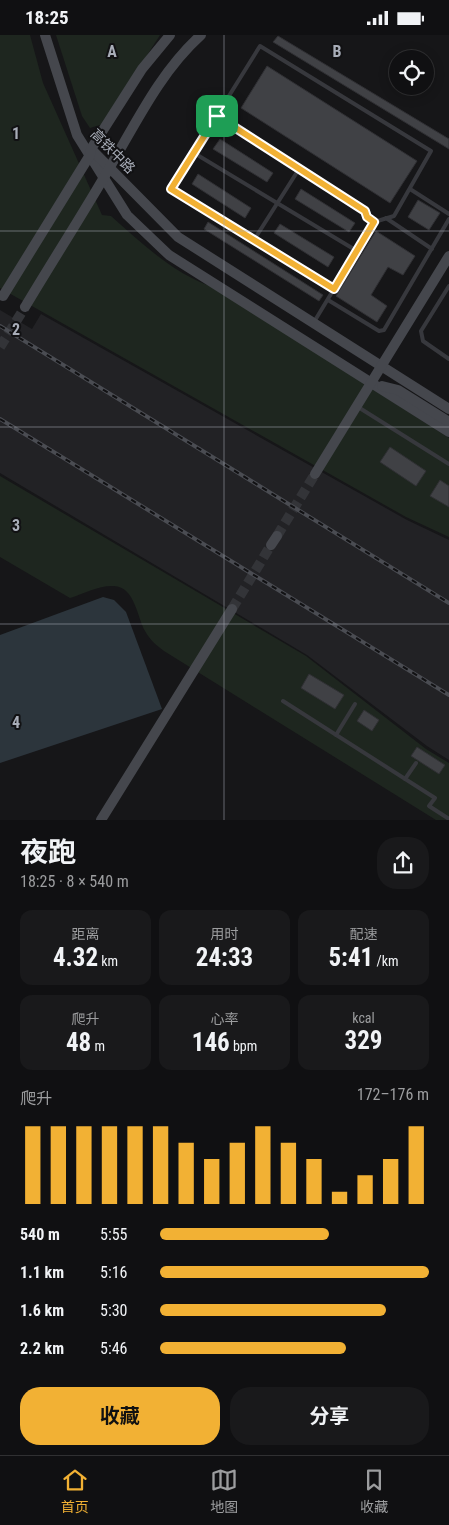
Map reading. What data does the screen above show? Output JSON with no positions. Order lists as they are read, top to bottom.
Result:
{
  "streets": {
    "street": ["高铁中路"]
  },
  "page": {
    "status": "18:25",
    "heading": ["夜跑", "18:25 · 8 × 540 m"],
    "stats": [
      ["距离", "4.32 km"],
      ["用时", "24:33"],
      ["配速", "5:41 /km"],
      ["爬升", "48 m"],
      ["心率", "146 bpm"],
      ["kcal", "329"]
    ],
    "chart": ["爬升", "172–176 m"],
    "list": [
      {
        "name": "540 m",
        "note": "5:55"
      },
      {
        "name": "1.1 km",
        "note": "5:16"
      },
      {
        "name": "1.6 km",
        "note": "5:30"
      },
      {
        "name": "2.2 km",
        "note": "5:46"
      }
    ],
    "buttons": ["收藏", "分享"],
    "tabs": ["首页", "地图", "收藏"]
  },
  "grid": {
    "columns": ["A", "B"],
    "rows": [
      "1",
      "2",
      "3",
      "4"
    ]
  }
}
